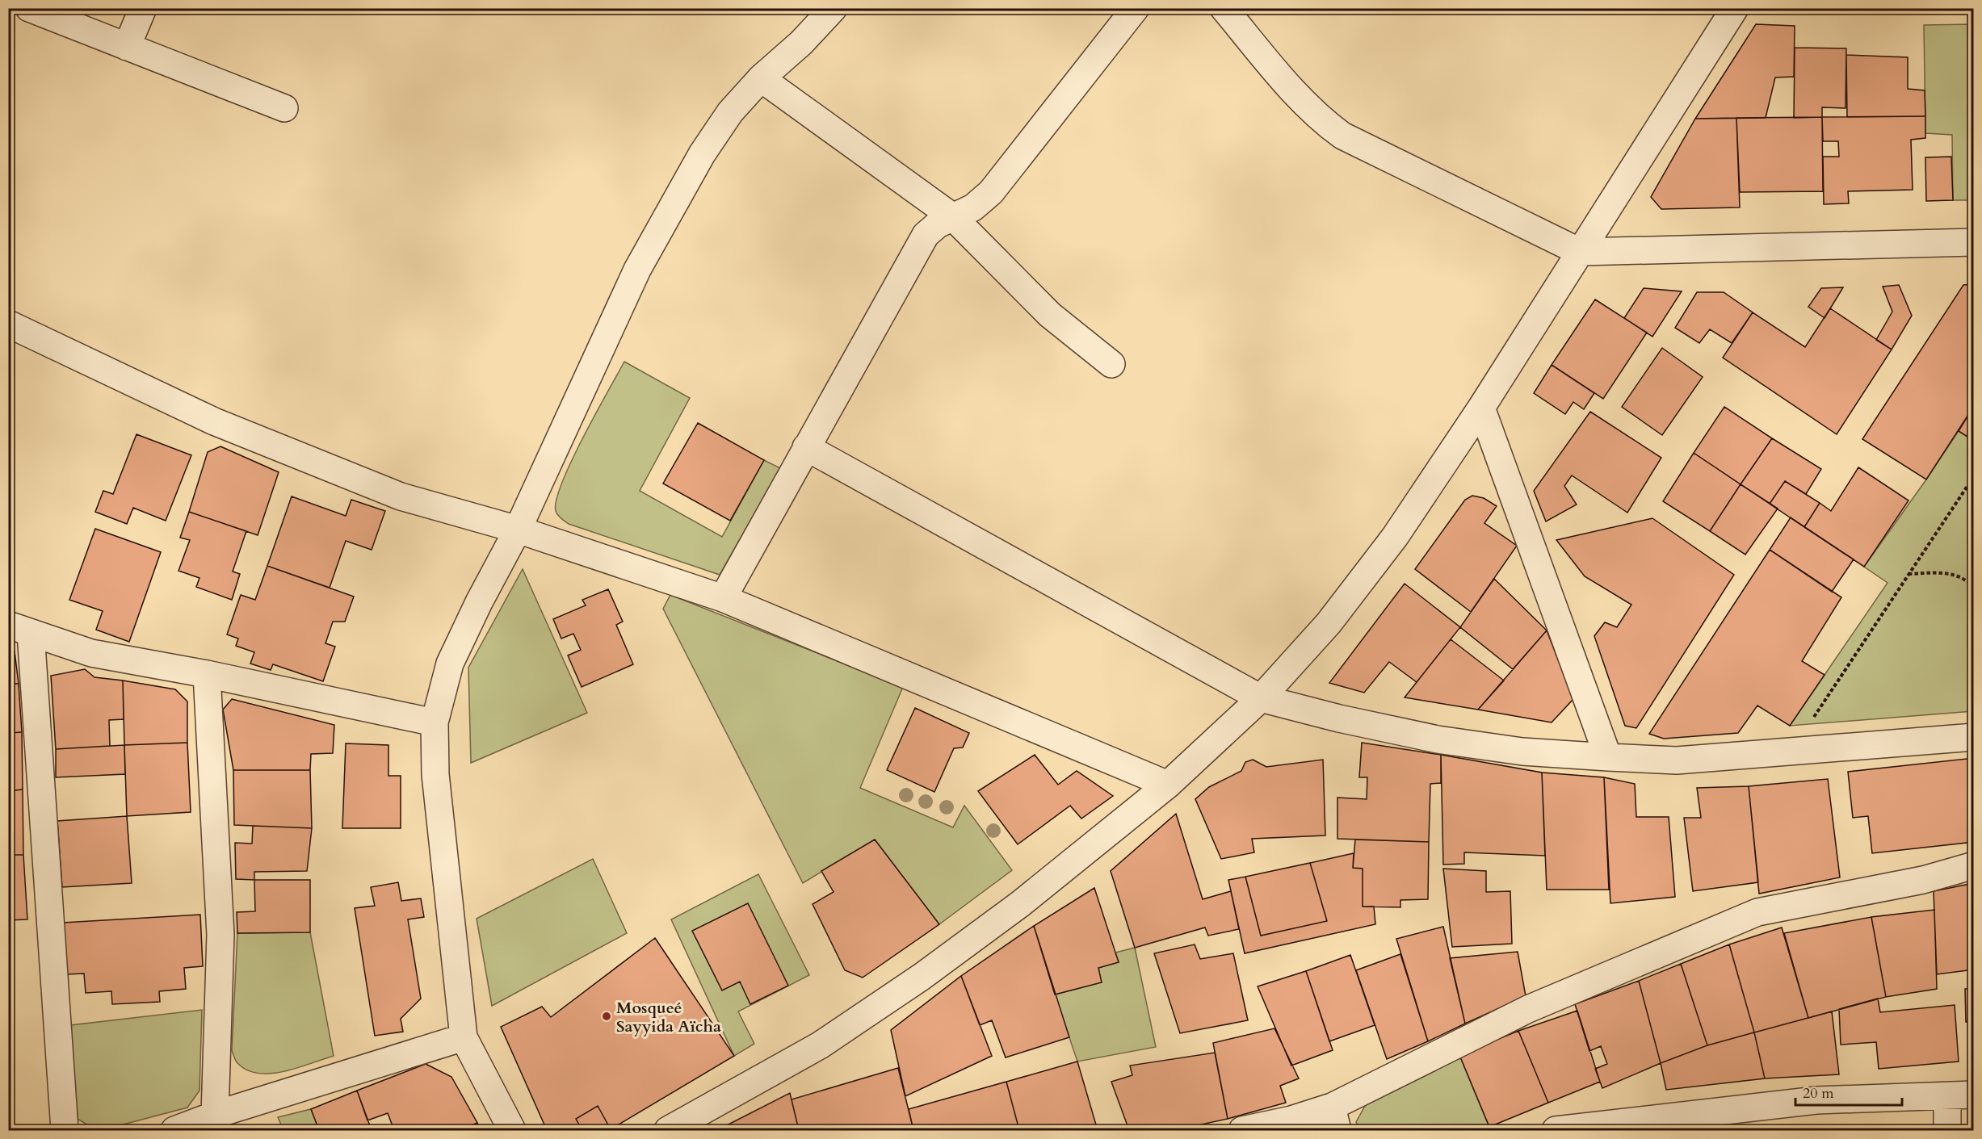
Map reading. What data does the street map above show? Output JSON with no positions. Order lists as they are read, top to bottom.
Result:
{
  "places": ["Mosqueé Sayyida Aïcha"],
  "scale_bar": "20 m"
}
